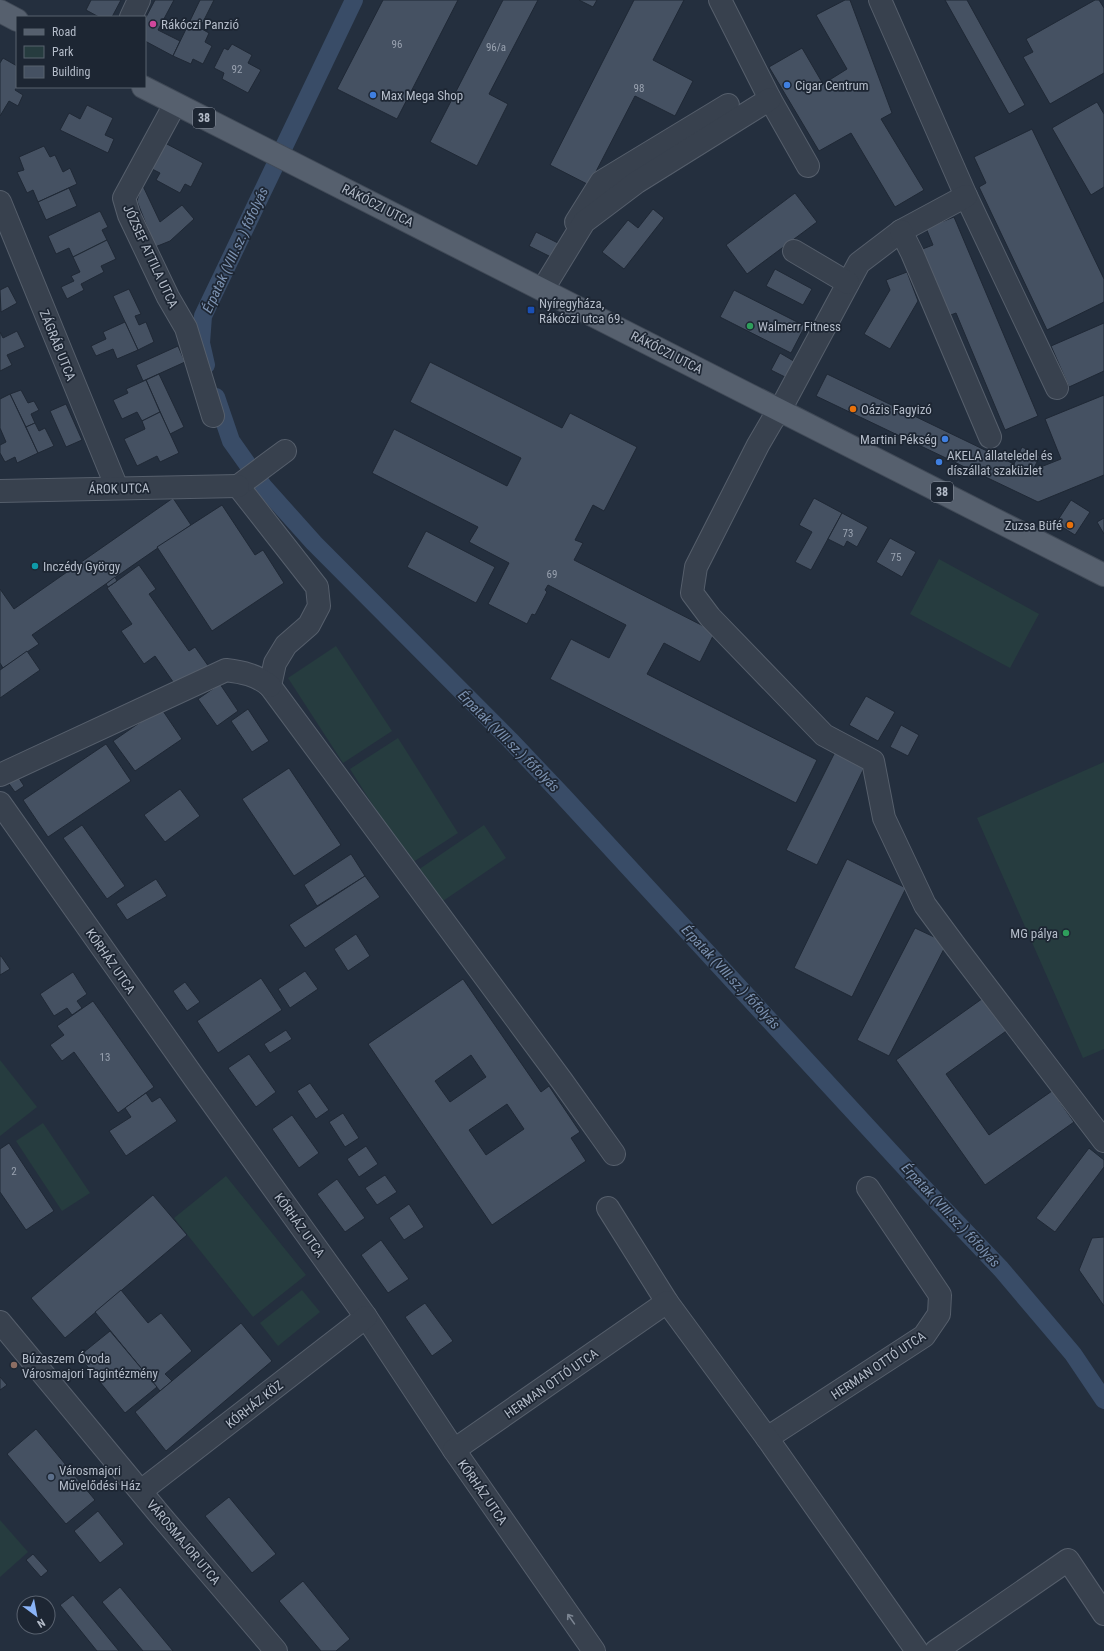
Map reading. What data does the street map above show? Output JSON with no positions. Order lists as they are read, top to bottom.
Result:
{
  "streets": {
    "main road": ["38", "RÁKÓCZI UTCA"],
    "street": [
      "JÓZSEF ATTILA UTCA",
      "ZÁGRÁB UTCA",
      "ÁROK UTCA",
      "KÓRHÁZ UTCA",
      "HERMAN OTTÓ UTCA",
      "KÓRHÁZ KÖZ",
      "VÁROSMAJOR UTCA"
    ]
  },
  "crossings": [
    ["RÁKÓCZI UTCA", "JÓZSEF ATTILA UTCA"],
    ["ZÁGRÁB UTCA", "ÁROK UTCA"],
    ["KÓRHÁZ UTCA", "HERMAN OTTÓ UTCA"],
    ["KÓRHÁZ UTCA", "KÓRHÁZ KÖZ"],
    ["KÓRHÁZ KÖZ", "VÁROSMAJOR UTCA"]
  ],
  "water": ["Érpatak (VIII.sz.) főfolyás"],
  "places": {
    "other": [
      "Rákóczi Panzió",
      "Cigar Centrum",
      "Max Mega Shop",
      "Walmerr Fitness",
      "Oázis Fagyizó",
      "Martini Pékség",
      "AKELA állateledel és díszállat szaküzlet",
      "Zuzsa Büfé",
      "Inczédy György",
      "MG pálya",
      "Búzaszem Óvoda Városmajori Tagintézmény",
      "Városmajori Művelődési Ház"
    ],
    "transit": ["Nyíregyháza, Rákóczi utca 69."]
  },
  "house_numbers": [
    "96",
    "96/a",
    "92",
    "98",
    "73",
    "75",
    "69",
    "13",
    "2"
  ],
  "legend": ["Road", "Park", "Building"],
  "north": "bottom right"
}
